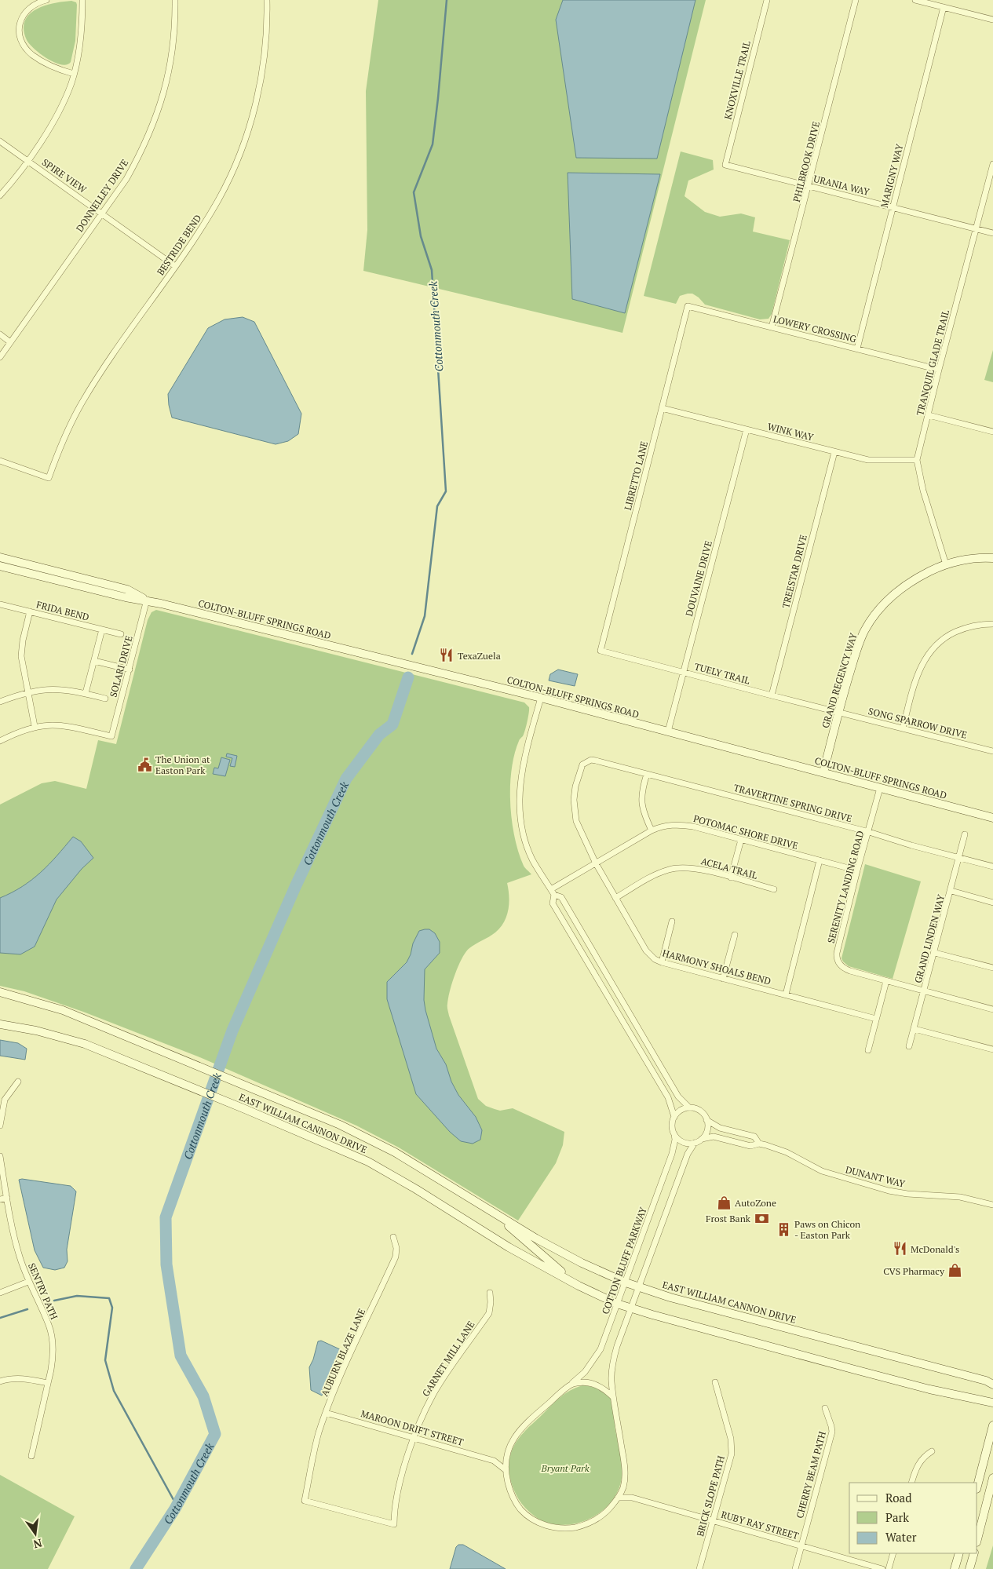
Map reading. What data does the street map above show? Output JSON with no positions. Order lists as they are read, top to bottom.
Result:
{
  "streets": {
    "street": [
      "KNOXVILLE TRAIL",
      "PHILBROOK DRIVE",
      "SPIRE VIEW",
      "MARIGNY WAY",
      "URANIA WAY",
      "DONNELLEY DRIVE",
      "BESTRIDE BEND",
      "LOWERY CROSSING",
      "TRANQUIL GLADE TRAIL",
      "WINK WAY",
      "LIBRETTO LANE",
      "TREESTAR DRIVE",
      "DOUVAINE DRIVE",
      "FRIDA BEND",
      "COLTON-BLUFF SPRINGS ROAD",
      "SOLARI DRIVE",
      "TUELY TRAIL",
      "GRAND REGENCY WAY",
      "SONG SPARROW DRIVE",
      "TRAVERTINE SPRING DRIVE",
      "POTOMAC SHORE DRIVE",
      "ACELA TRAIL",
      "SERENITY LANDING ROAD",
      "GRAND LINDEN WAY",
      "HARMONY SHOALS BEND",
      "EAST WILLIAM CANNON DRIVE",
      "DUNANT WAY",
      "COTTON BLUFF PARKWAY",
      "SENTRY PATH",
      "AUBURN BLAZE LANE",
      "GARNET MILL LANE",
      "MAROON DRIFT STREET",
      "CHERRY BEAM PATH",
      "BRICK SLOPE PATH",
      "RUBY RAY STREET"
    ]
  },
  "crossings": [
    ["KNOXVILLE TRAIL", "URANIA WAY"],
    ["PHILBROOK DRIVE", "URANIA WAY"],
    ["PHILBROOK DRIVE", "LOWERY CROSSING"],
    ["SPIRE VIEW", "DONNELLEY DRIVE"],
    ["SPIRE VIEW", "BESTRIDE BEND"],
    ["MARIGNY WAY", "URANIA WAY"],
    ["MARIGNY WAY", "LOWERY CROSSING"],
    ["URANIA WAY", "TRANQUIL GLADE TRAIL"],
    ["LOWERY CROSSING", "TRANQUIL GLADE TRAIL"],
    ["LOWERY CROSSING", "LIBRETTO LANE"],
    ["TRANQUIL GLADE TRAIL", "WINK WAY"],
    ["TRANQUIL GLADE TRAIL", "GRAND REGENCY WAY"],
    ["WINK WAY", "LIBRETTO LANE"],
    ["WINK WAY", "TREESTAR DRIVE"],
    ["WINK WAY", "DOUVAINE DRIVE"],
    ["LIBRETTO LANE", "TUELY TRAIL"],
    ["TREESTAR DRIVE", "TUELY TRAIL"],
    ["DOUVAINE DRIVE", "COLTON-BLUFF SPRINGS ROAD"],
    ["DOUVAINE DRIVE", "TUELY TRAIL"],
    ["COLTON-BLUFF SPRINGS ROAD", "SOLARI DRIVE"],
    ["COLTON-BLUFF SPRINGS ROAD", "GRAND REGENCY WAY"],
    ["COLTON-BLUFF SPRINGS ROAD", "SERENITY LANDING ROAD"],
    ["TUELY TRAIL", "GRAND REGENCY WAY"],
    ["TUELY TRAIL", "SONG SPARROW DRIVE"],
    ["GRAND REGENCY WAY", "SONG SPARROW DRIVE"],
    ["TRAVERTINE SPRING DRIVE", "SERENITY LANDING ROAD"],
    ["TRAVERTINE SPRING DRIVE", "GRAND LINDEN WAY"],
    ["TRAVERTINE SPRING DRIVE", "HARMONY SHOALS BEND"],
    ["POTOMAC SHORE DRIVE", "SERENITY LANDING ROAD"],
    ["POTOMAC SHORE DRIVE", "HARMONY SHOALS BEND"],
    ["ACELA TRAIL", "HARMONY SHOALS BEND"],
    ["SERENITY LANDING ROAD", "GRAND LINDEN WAY"],
    ["EAST WILLIAM CANNON DRIVE", "COTTON BLUFF PARKWAY"],
    ["DUNANT WAY", "COTTON BLUFF PARKWAY"],
    ["COTTON BLUFF PARKWAY", "RUBY RAY STREET"],
    ["AUBURN BLAZE LANE", "GARNET MILL LANE"],
    ["AUBURN BLAZE LANE", "MAROON DRIFT STREET"],
    ["GARNET MILL LANE", "MAROON DRIFT STREET"],
    ["CHERRY BEAM PATH", "RUBY RAY STREET"],
    ["BRICK SLOPE PATH", "RUBY RAY STREET"]
  ],
  "water": ["Cottonmouth Creek"],
  "parks": ["Bryant Park"],
  "places": {
    "restaurant": ["TexaZuela", "McDonald's"],
    "public building": ["The Union at Easton Park"],
    "shop": ["AutoZone", "CVS Pharmacy"],
    "bank": ["Frost Bank"],
    "building": ["Paws on Chicon - Easton Park"]
  },
  "legend": ["Road", "Park", "Water"],
  "north": "bottom"
}
